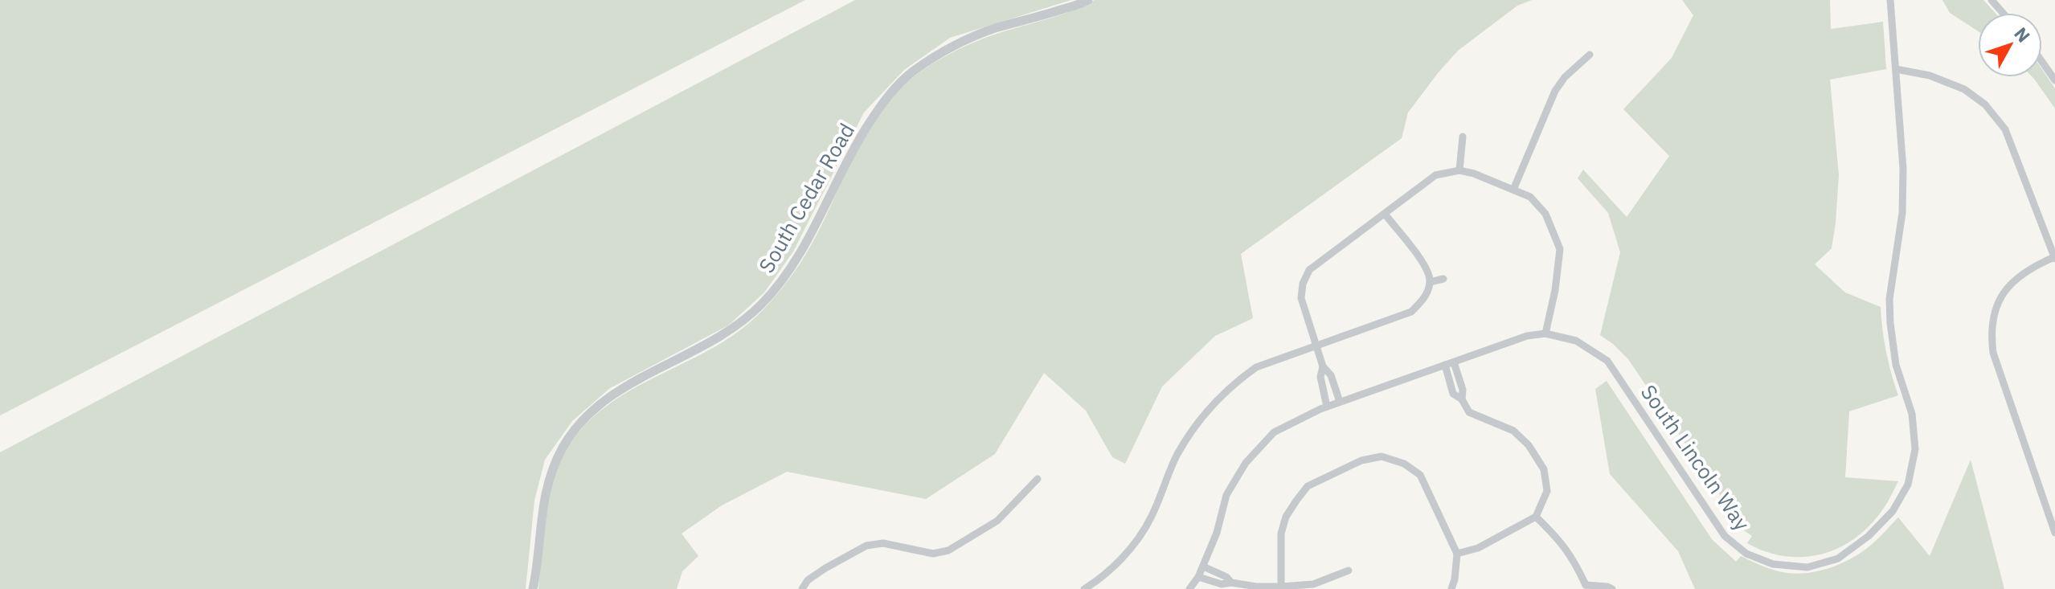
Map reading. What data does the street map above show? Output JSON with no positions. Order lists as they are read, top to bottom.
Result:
{
  "streets": {
    "street": ["South Cedar Road", "South Lincoln Way"]
  },
  "north": "top right"
}
